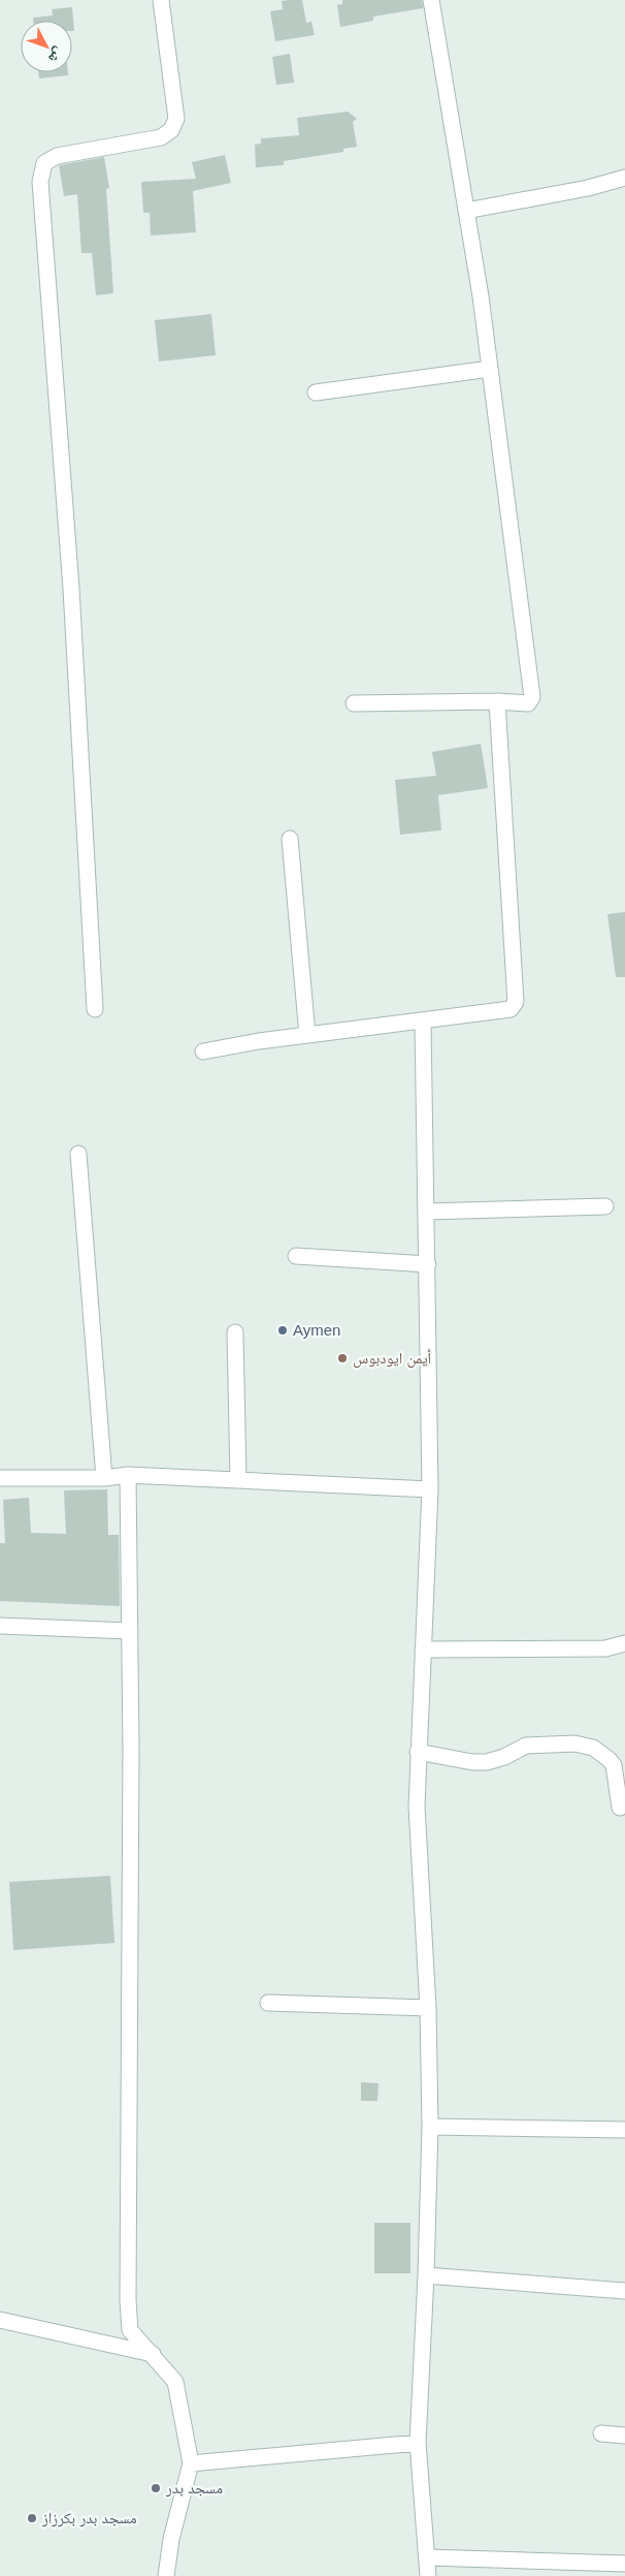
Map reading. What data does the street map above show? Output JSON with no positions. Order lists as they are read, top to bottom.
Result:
{
  "places": [
    "Aymen",
    "أيمن ايودبوس",
    "مسجد بدر",
    "مسجد بدر بكرزاز"
  ],
  "north": "bottom right"
}
